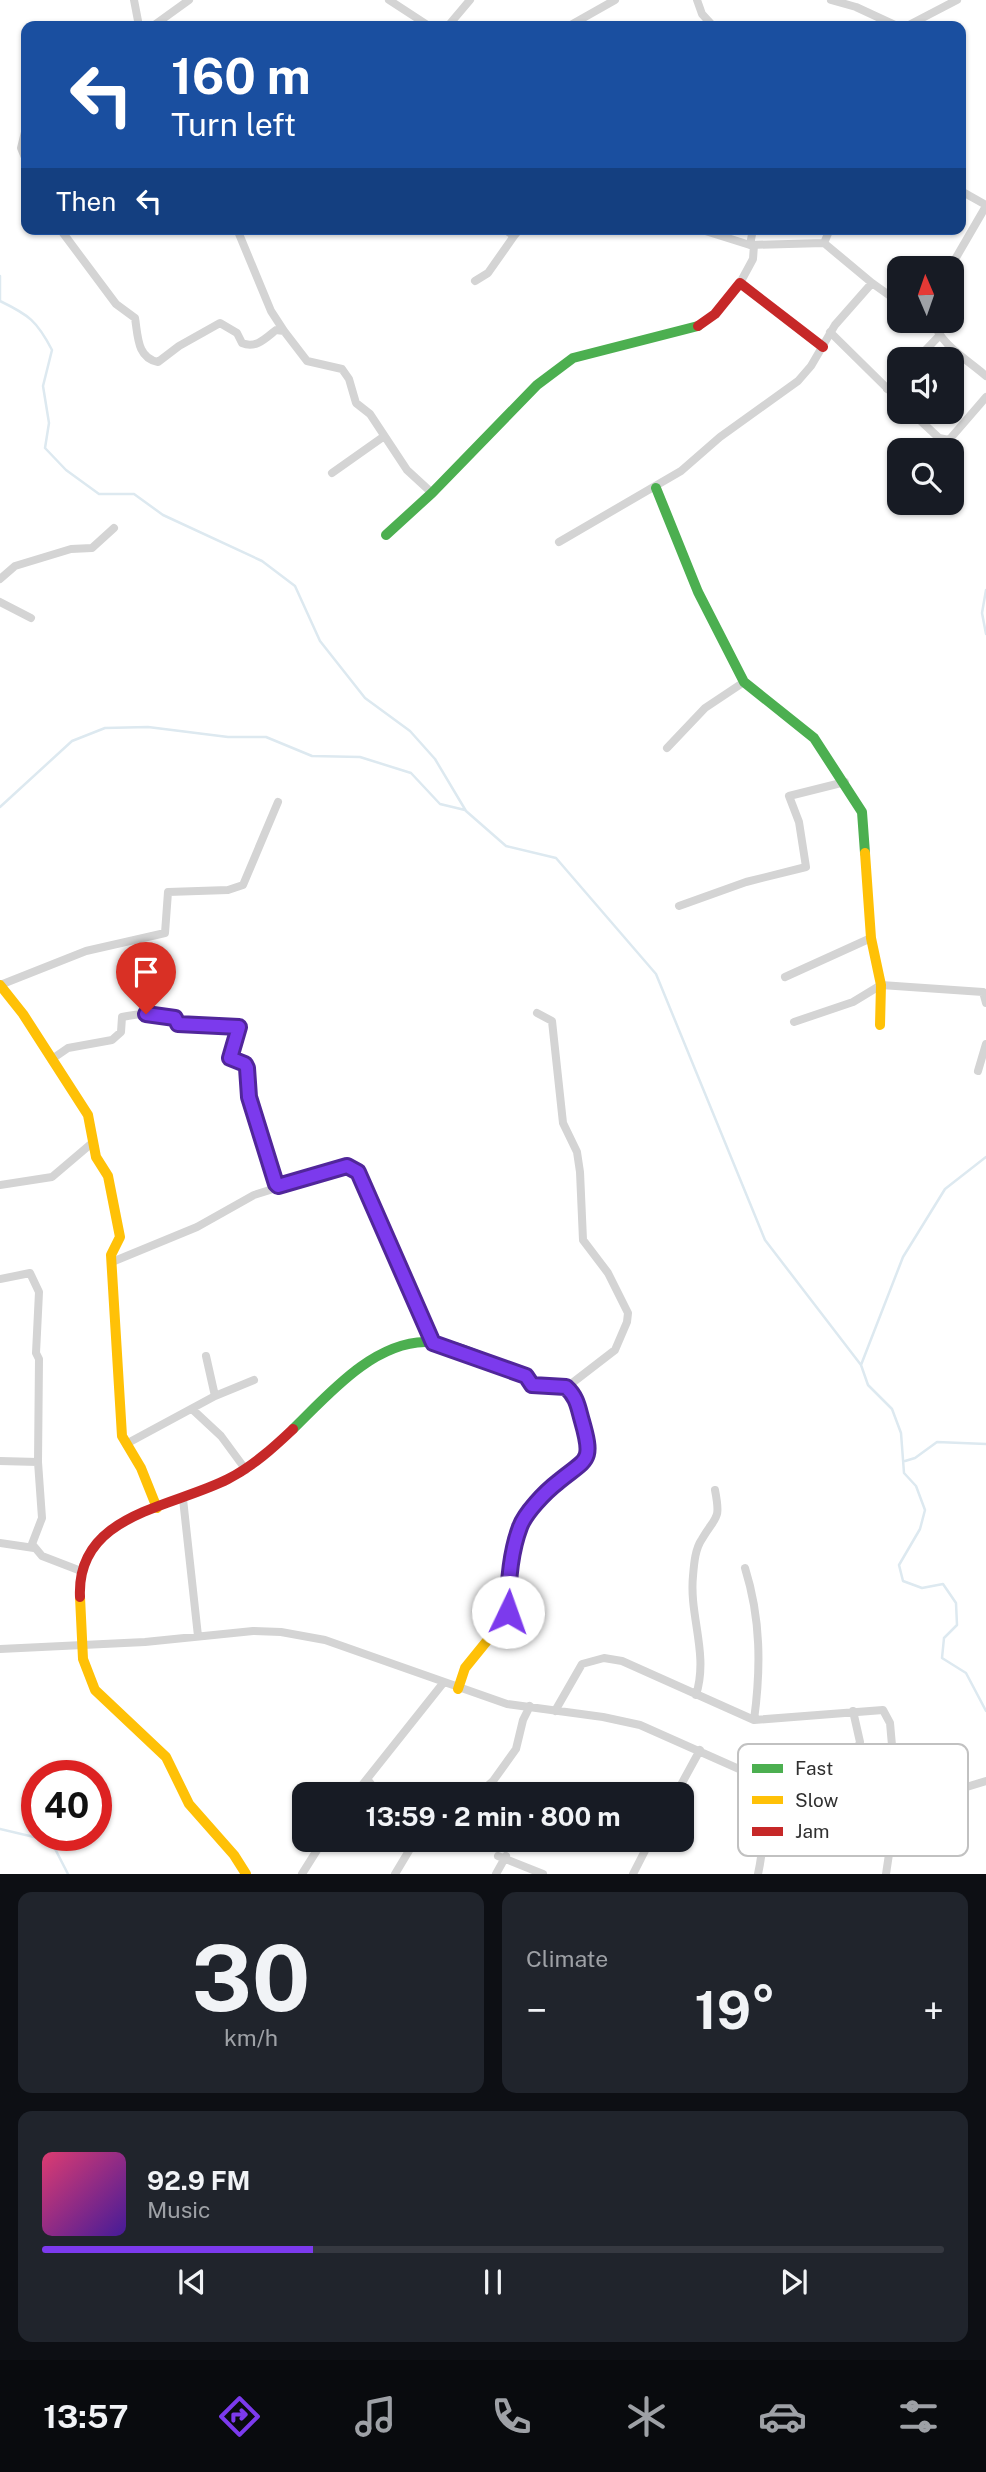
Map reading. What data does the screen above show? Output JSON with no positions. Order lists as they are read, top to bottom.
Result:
{
  "legend": ["Fast", "Slow", "Jam"],
  "north": "top",
  "page": {
    "turn": ["160 m", "Turn left"],
    "then": "Then",
    "limit": "40",
    "trip": "13:59 · 2 min · 800 m",
    "tile": [
      ["30", "km/h"],
      "Climate"
    ],
    "heat": ["−", "19°", "+"],
    "song": ["92.9 FM", "Music"],
    "tabs": "13:57"
  }
}
